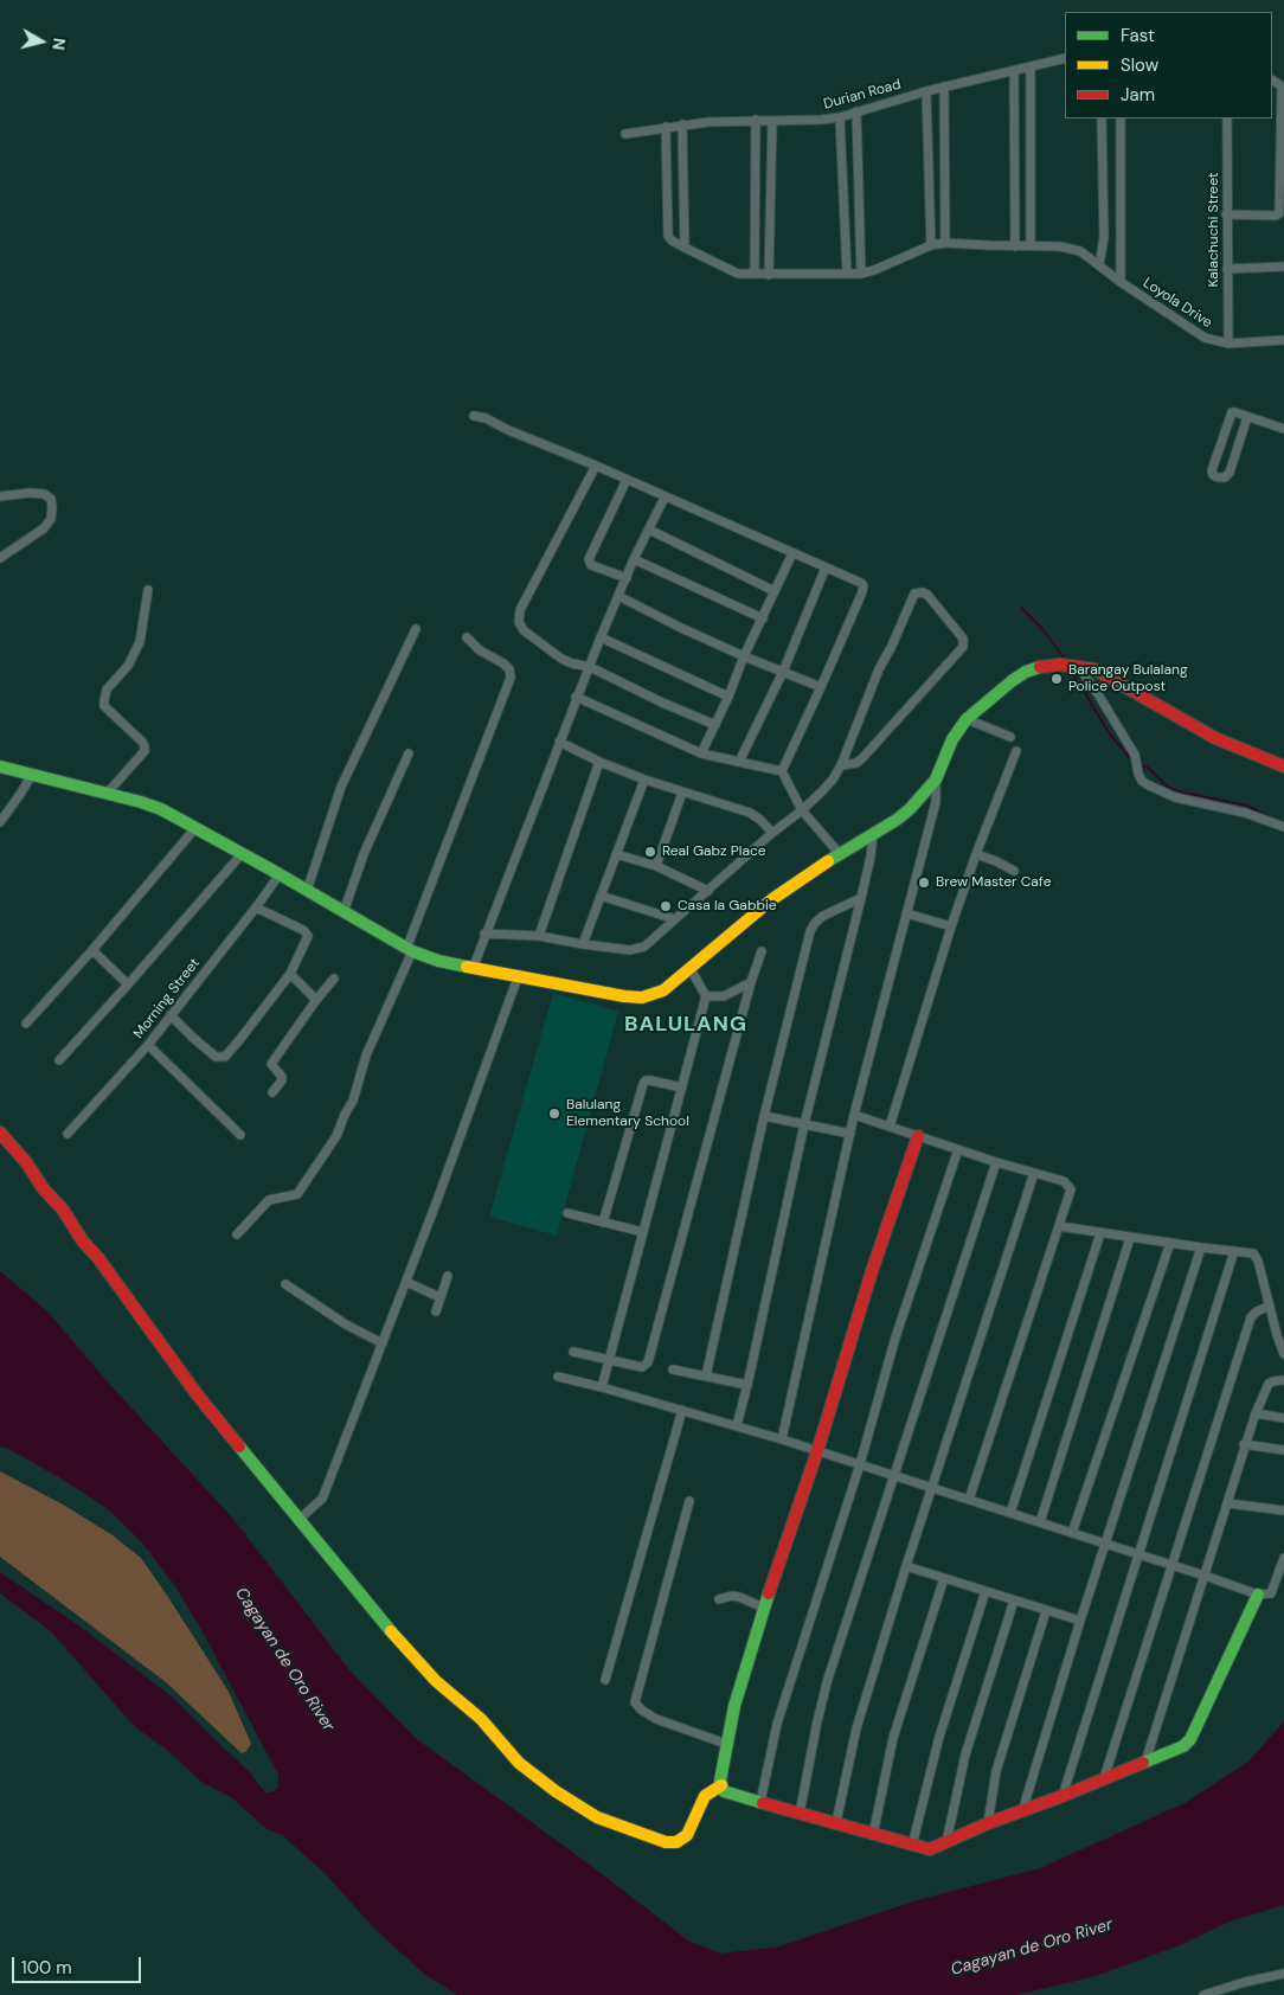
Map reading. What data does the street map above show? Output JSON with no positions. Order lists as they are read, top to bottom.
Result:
{
  "streets": {
    "street": [
      "Durian Road",
      "Kalachuchi Street",
      "Loyola Drive",
      "Morning Street"
    ]
  },
  "crossings": [
    ["Kalachuchi Street", "Loyola Drive"]
  ],
  "districts": ["BALULANG"],
  "water": ["Cagayan de Oro River"],
  "places": [
    "Barangay Bulalang Police Outpost",
    "Real Gabz Place",
    "Brew Master Cafe",
    "Casa la Gabbie",
    "Balulang Elementary School"
  ],
  "legend": ["Fast", "Slow", "Jam"],
  "scale_bar": "100 m",
  "north": "right"
}
